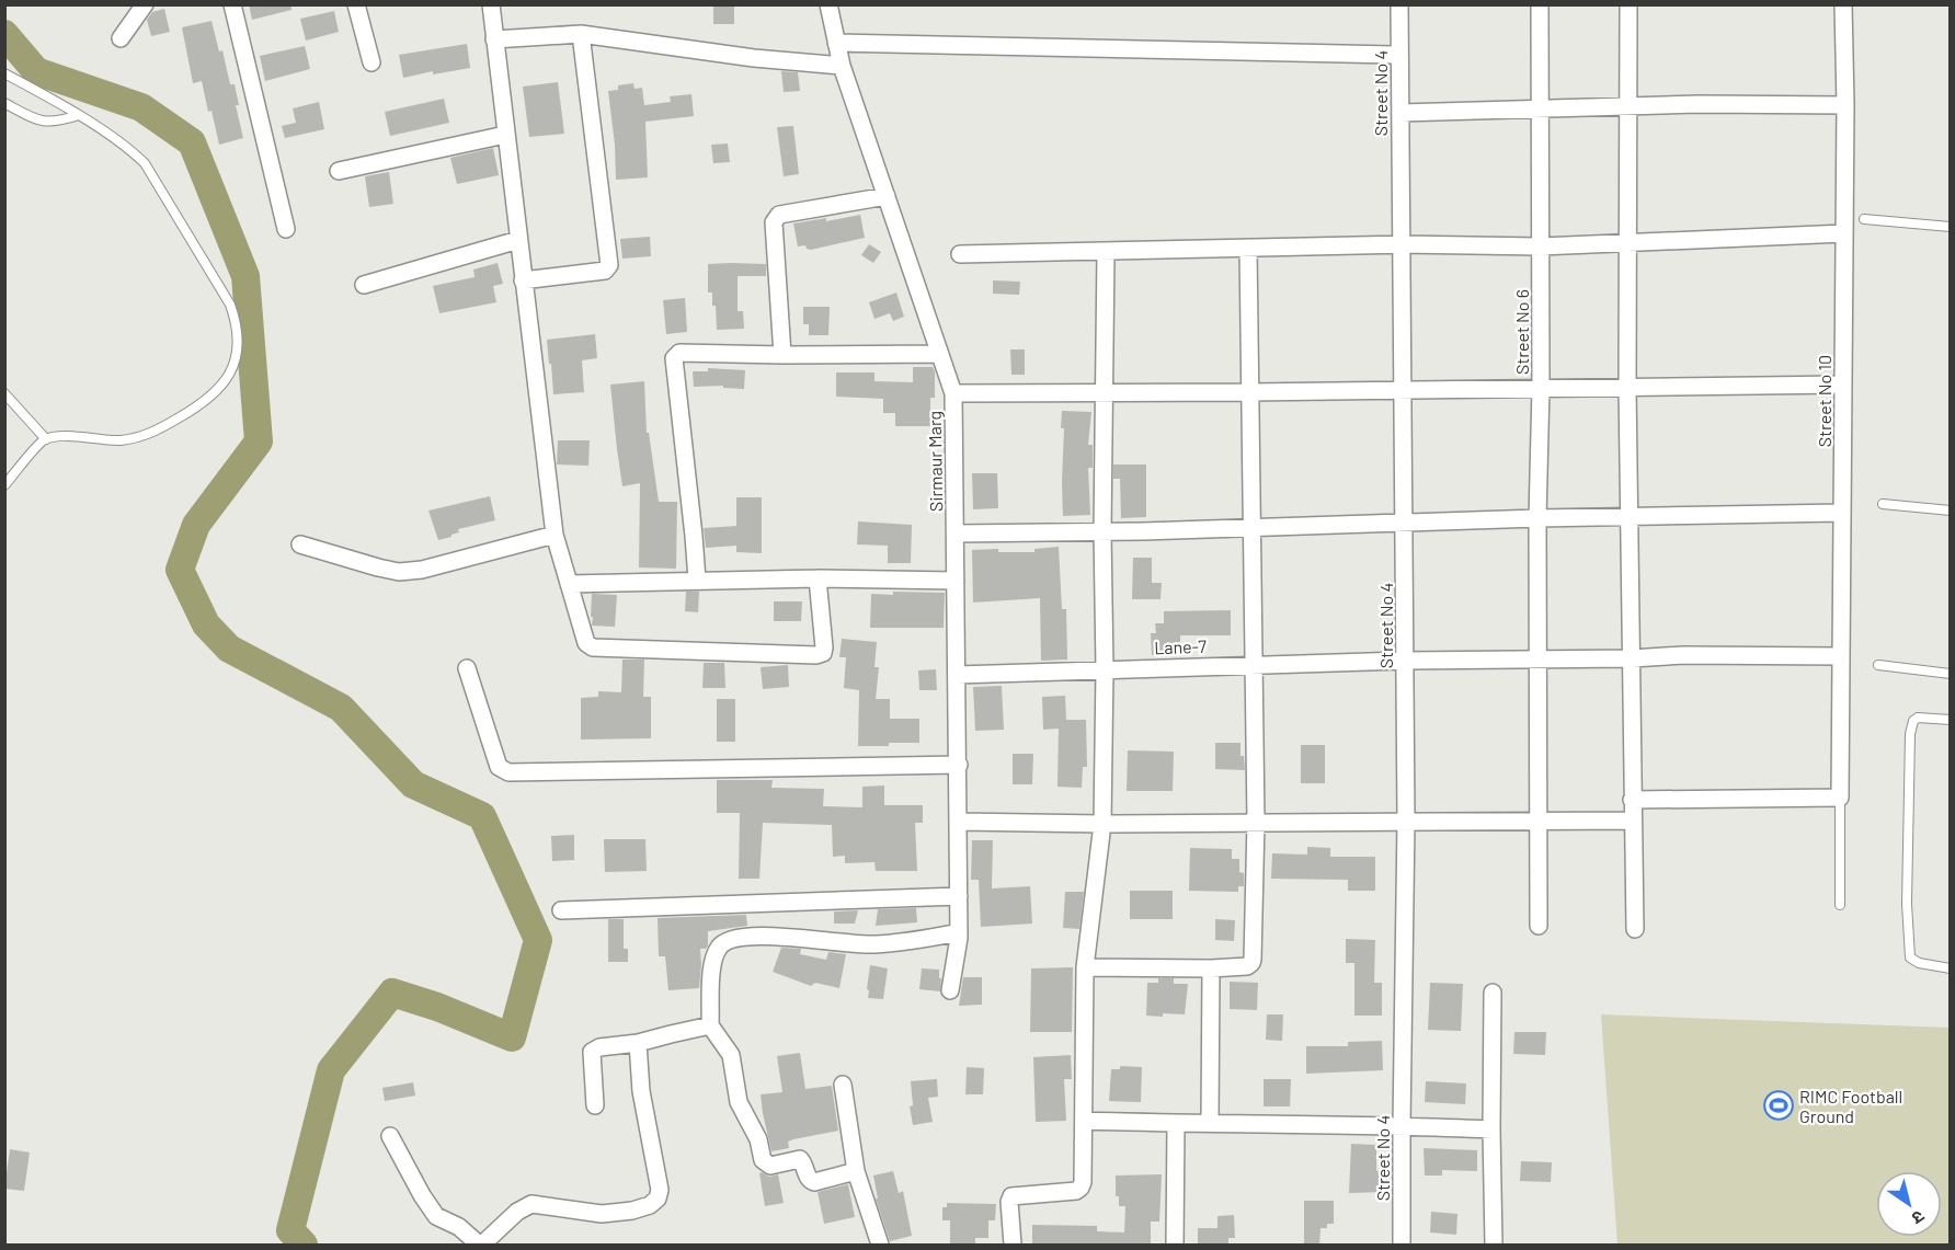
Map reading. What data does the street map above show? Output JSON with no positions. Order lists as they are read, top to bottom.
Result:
{
  "streets": {
    "street": [
      "Street No 4",
      "Street No 6",
      "Street No 10",
      "Sirmaur Marg",
      "Lane-7"
    ]
  },
  "crossings": [
    ["Street No 4", "Lane-7"],
    ["Street No 6", "Lane-7"],
    ["Street No 10", "Lane-7"],
    ["Sirmaur Marg", "Lane-7"]
  ],
  "places": {
    "sports": ["RIMC Football Ground"]
  },
  "north": "bottom right"
}
